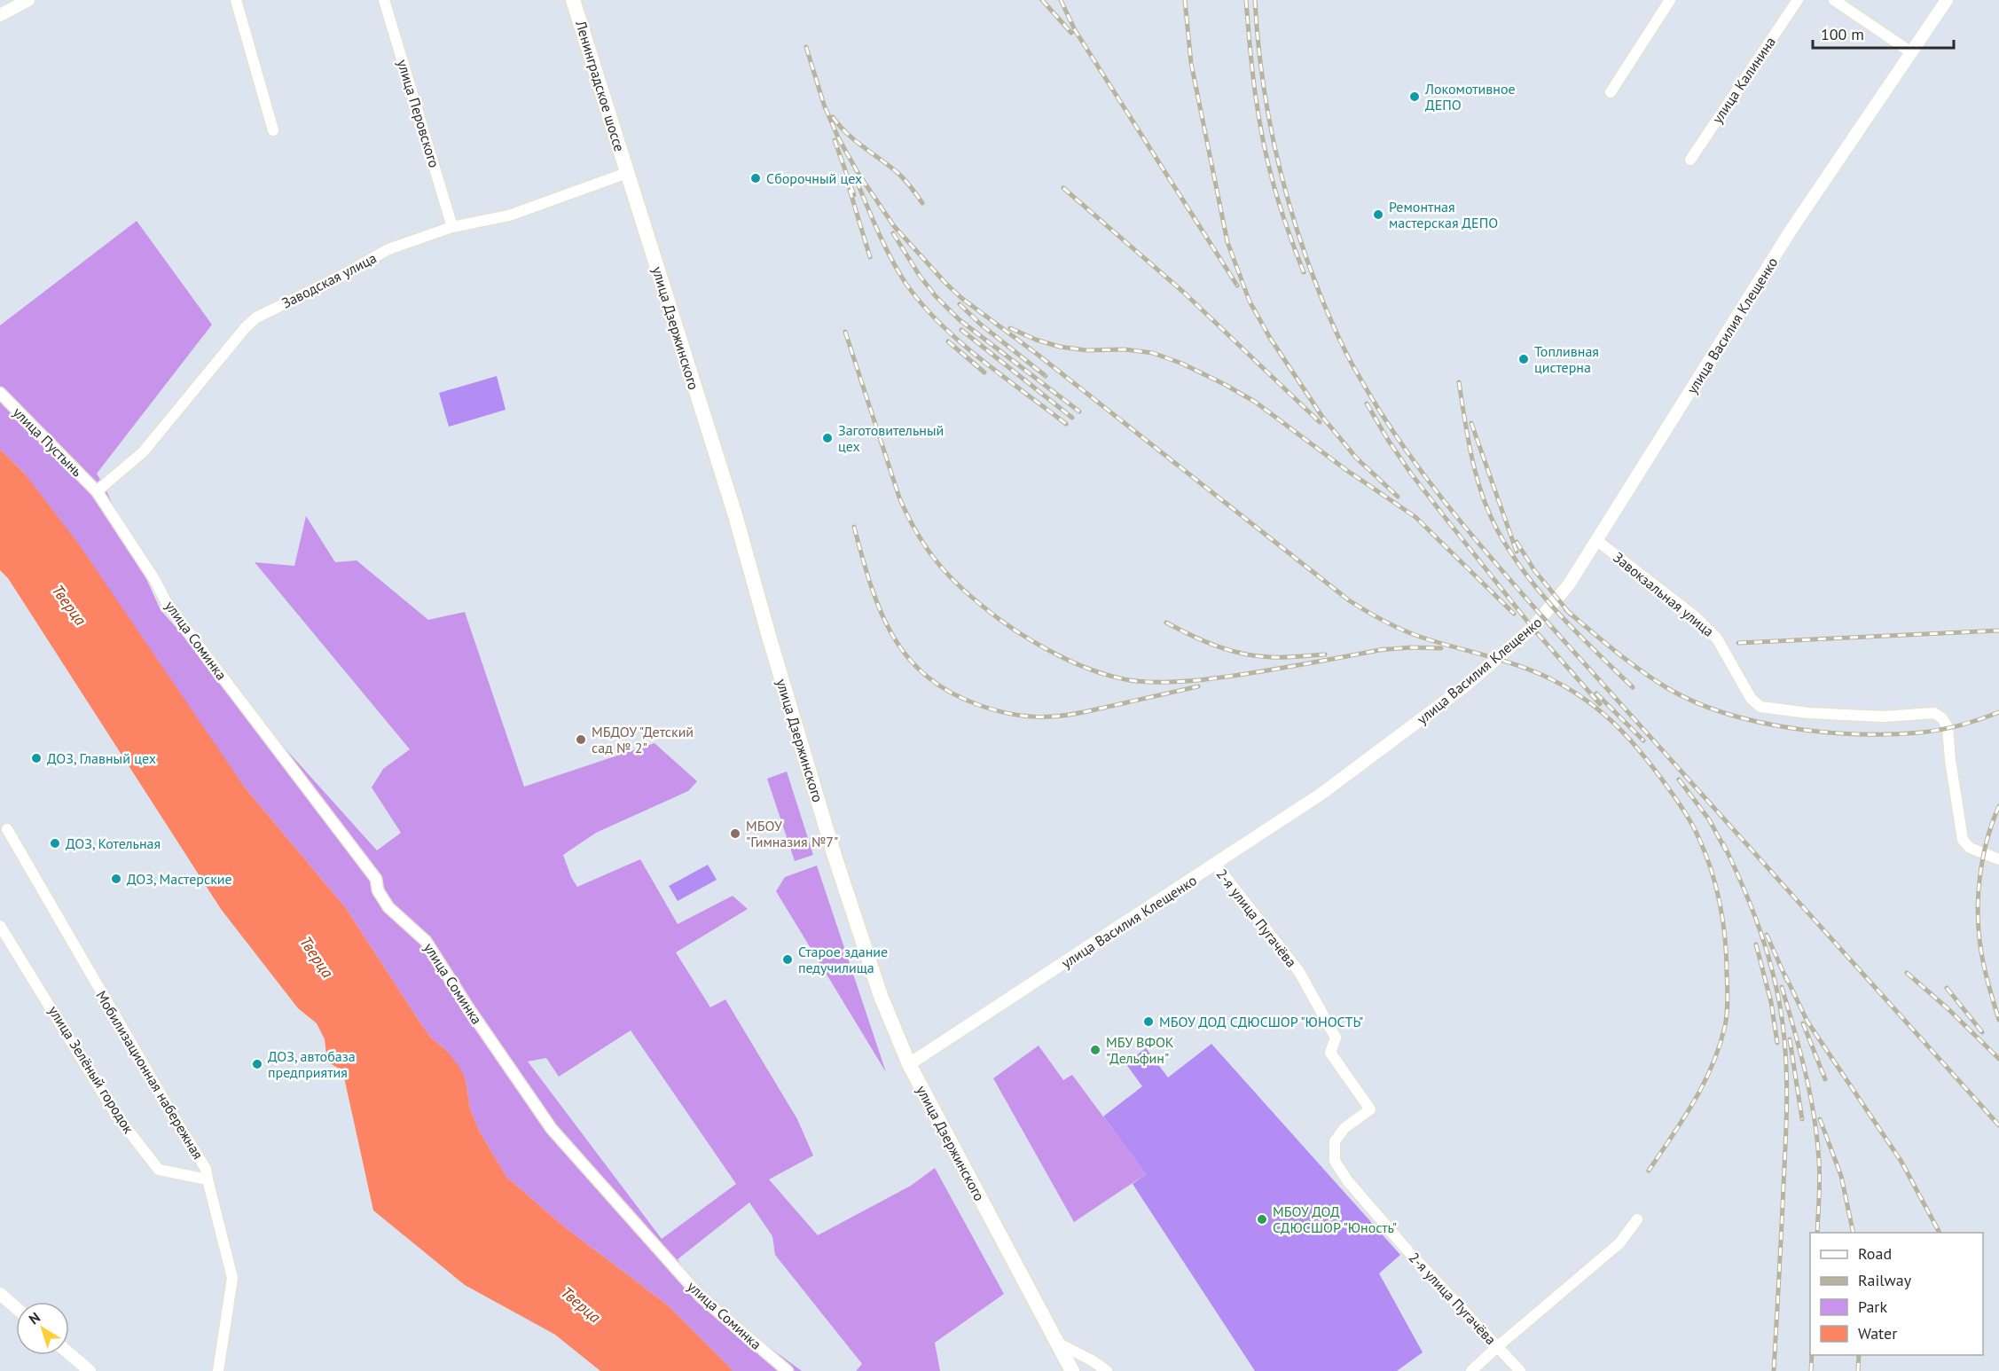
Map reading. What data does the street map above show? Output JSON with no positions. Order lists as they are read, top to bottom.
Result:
{
  "streets": {
    "main road": ["Ленинградское шоссе", "улица Дзержинского"],
    "street": [
      "улица Калинина",
      "улица Перовского",
      "Заводская улица",
      "улица Василия Клещенко",
      "улица Пустынь",
      "Завокзальная улица",
      "улица Соминка",
      "2-я улица Пугачёва",
      "улица Зелёный городок",
      "Мобилизационная набережная"
    ]
  },
  "crossings": [
    ["Ленинградское шоссе", "Заводская улица"],
    ["Ленинградское шоссе", "улица Дзержинского"],
    ["улица Перовского", "Заводская улица"],
    ["Заводская улица", "улица Дзержинского"],
    ["Заводская улица", "улица Пустынь"],
    ["Заводская улица", "улица Соминка"],
    ["улица Василия Клещенко", "улица Дзержинского"],
    ["улица Василия Клещенко", "Завокзальная улица"],
    ["улица Василия Клещенко", "2-я улица Пугачёва"],
    ["улица Пустынь", "улица Соминка"],
    ["улица Зелёный городок", "Мобилизационная набережная"]
  ],
  "water": ["Тверца"],
  "places": [
    "Локомотивное ДЕПО",
    "Сборочный цех",
    "Ремонтная мастерская ДЕПО",
    "Топливная цистерна",
    "Заготовительный цех",
    "МБДОУ \"Детский сад № 2\"",
    "ДОЗ, Главный цех",
    "МБОУ \"Гимназия №7\"",
    "ДОЗ, Котельная",
    "ДОЗ, Мастерские",
    "Старое здание педучилища",
    "МБОУ ДОД СДЮСШОР \"ЮНОСТЬ\"",
    "МБУ ВФОК \"Дельфин\"",
    "ДОЗ, автобаза предприятия",
    "МБОУ ДОД СДЮСШОР \"Юность\""
  ],
  "legend": [
    "Road",
    "Railway",
    "Park",
    "Water"
  ],
  "scale_bar": "100 m",
  "north": "top left"
}
